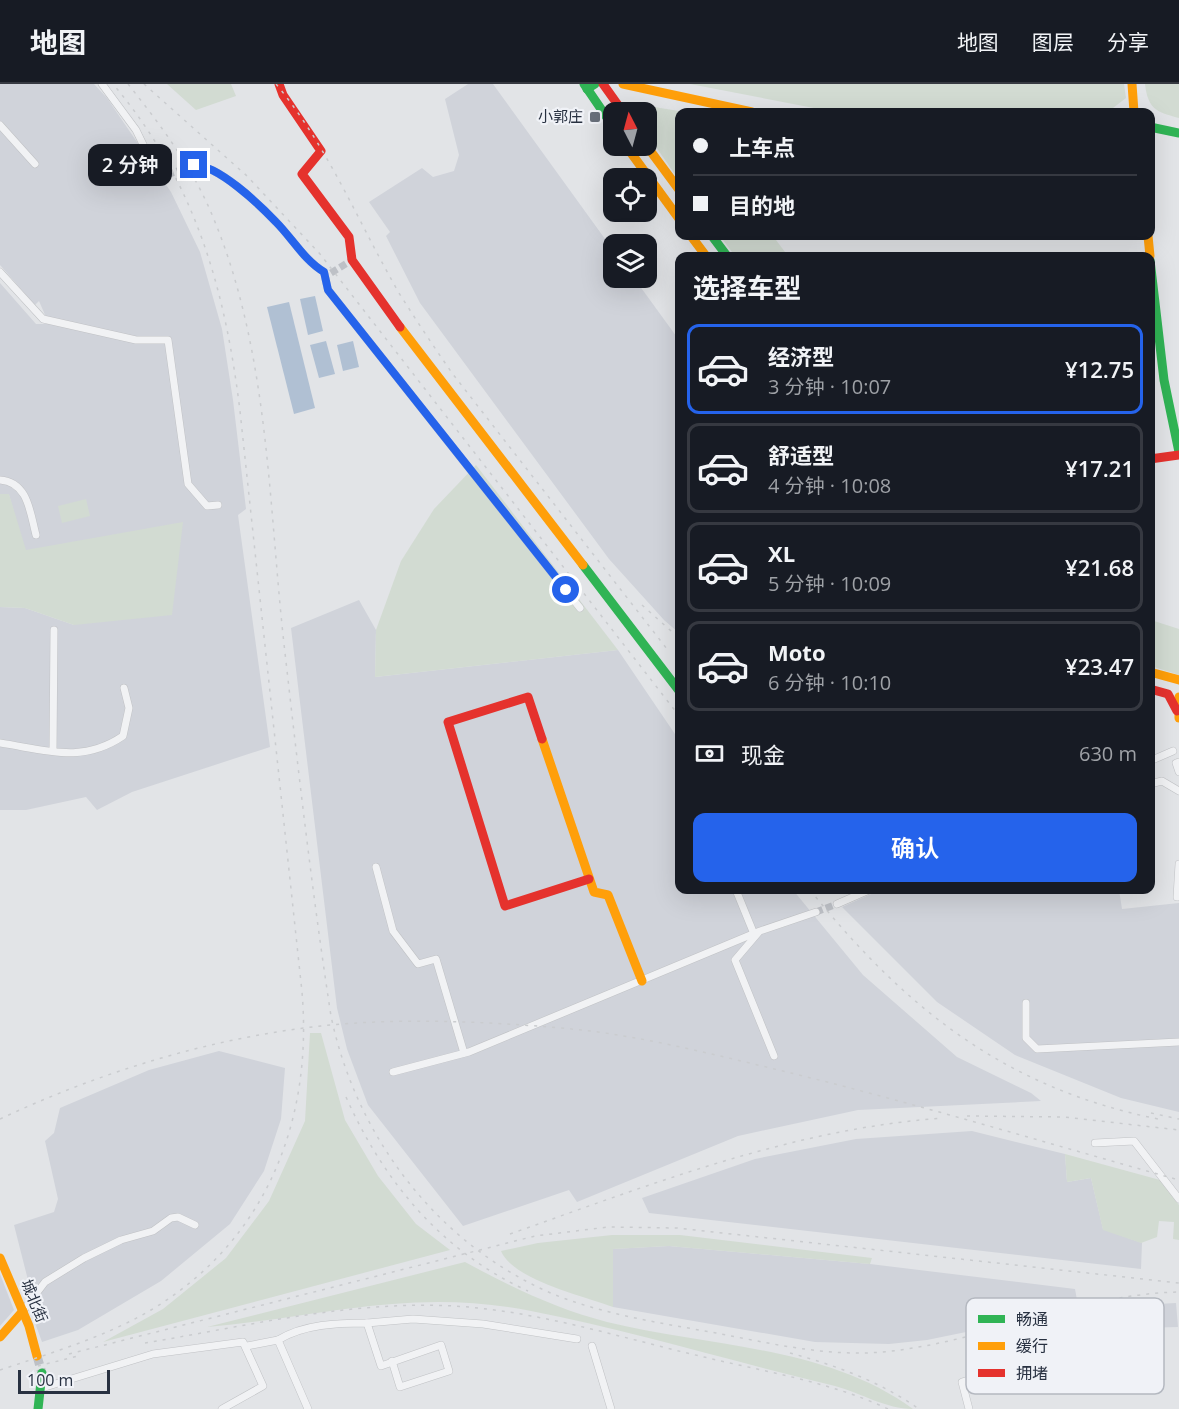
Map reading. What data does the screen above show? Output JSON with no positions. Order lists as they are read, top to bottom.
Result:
{
  "streets": {
    "main road": ["城北街"]
  },
  "places": {
    "transit": ["小郭庄"]
  },
  "legend": ["畅通", "缓行", "拥堵"],
  "scale_bar": "100 m",
  "north": "top",
  "page": {
    "header": "地图",
    "nav": ["地图", "图层", "分享"],
    "banner": ["上车点", "目的地"],
    "bubble": "2 分钟",
    "heading": "选择车型",
    "list": [
      {
        "name": "经济型",
        "note": "3 分钟 · 10:07",
        "value": "¥12.75"
      },
      {
        "name": "舒适型",
        "note": "4 分钟 · 10:08",
        "value": "¥17.21"
      },
      {
        "name": "XL",
        "note": "5 分钟 · 10:09",
        "value": "¥21.68"
      },
      {
        "name": "Moto",
        "note": "6 分钟 · 10:10",
        "value": "¥23.47"
      }
    ],
    "pay": ["现金", "630 m"],
    "buttons": "确认",
    "scale": "100 m"
  }
}
